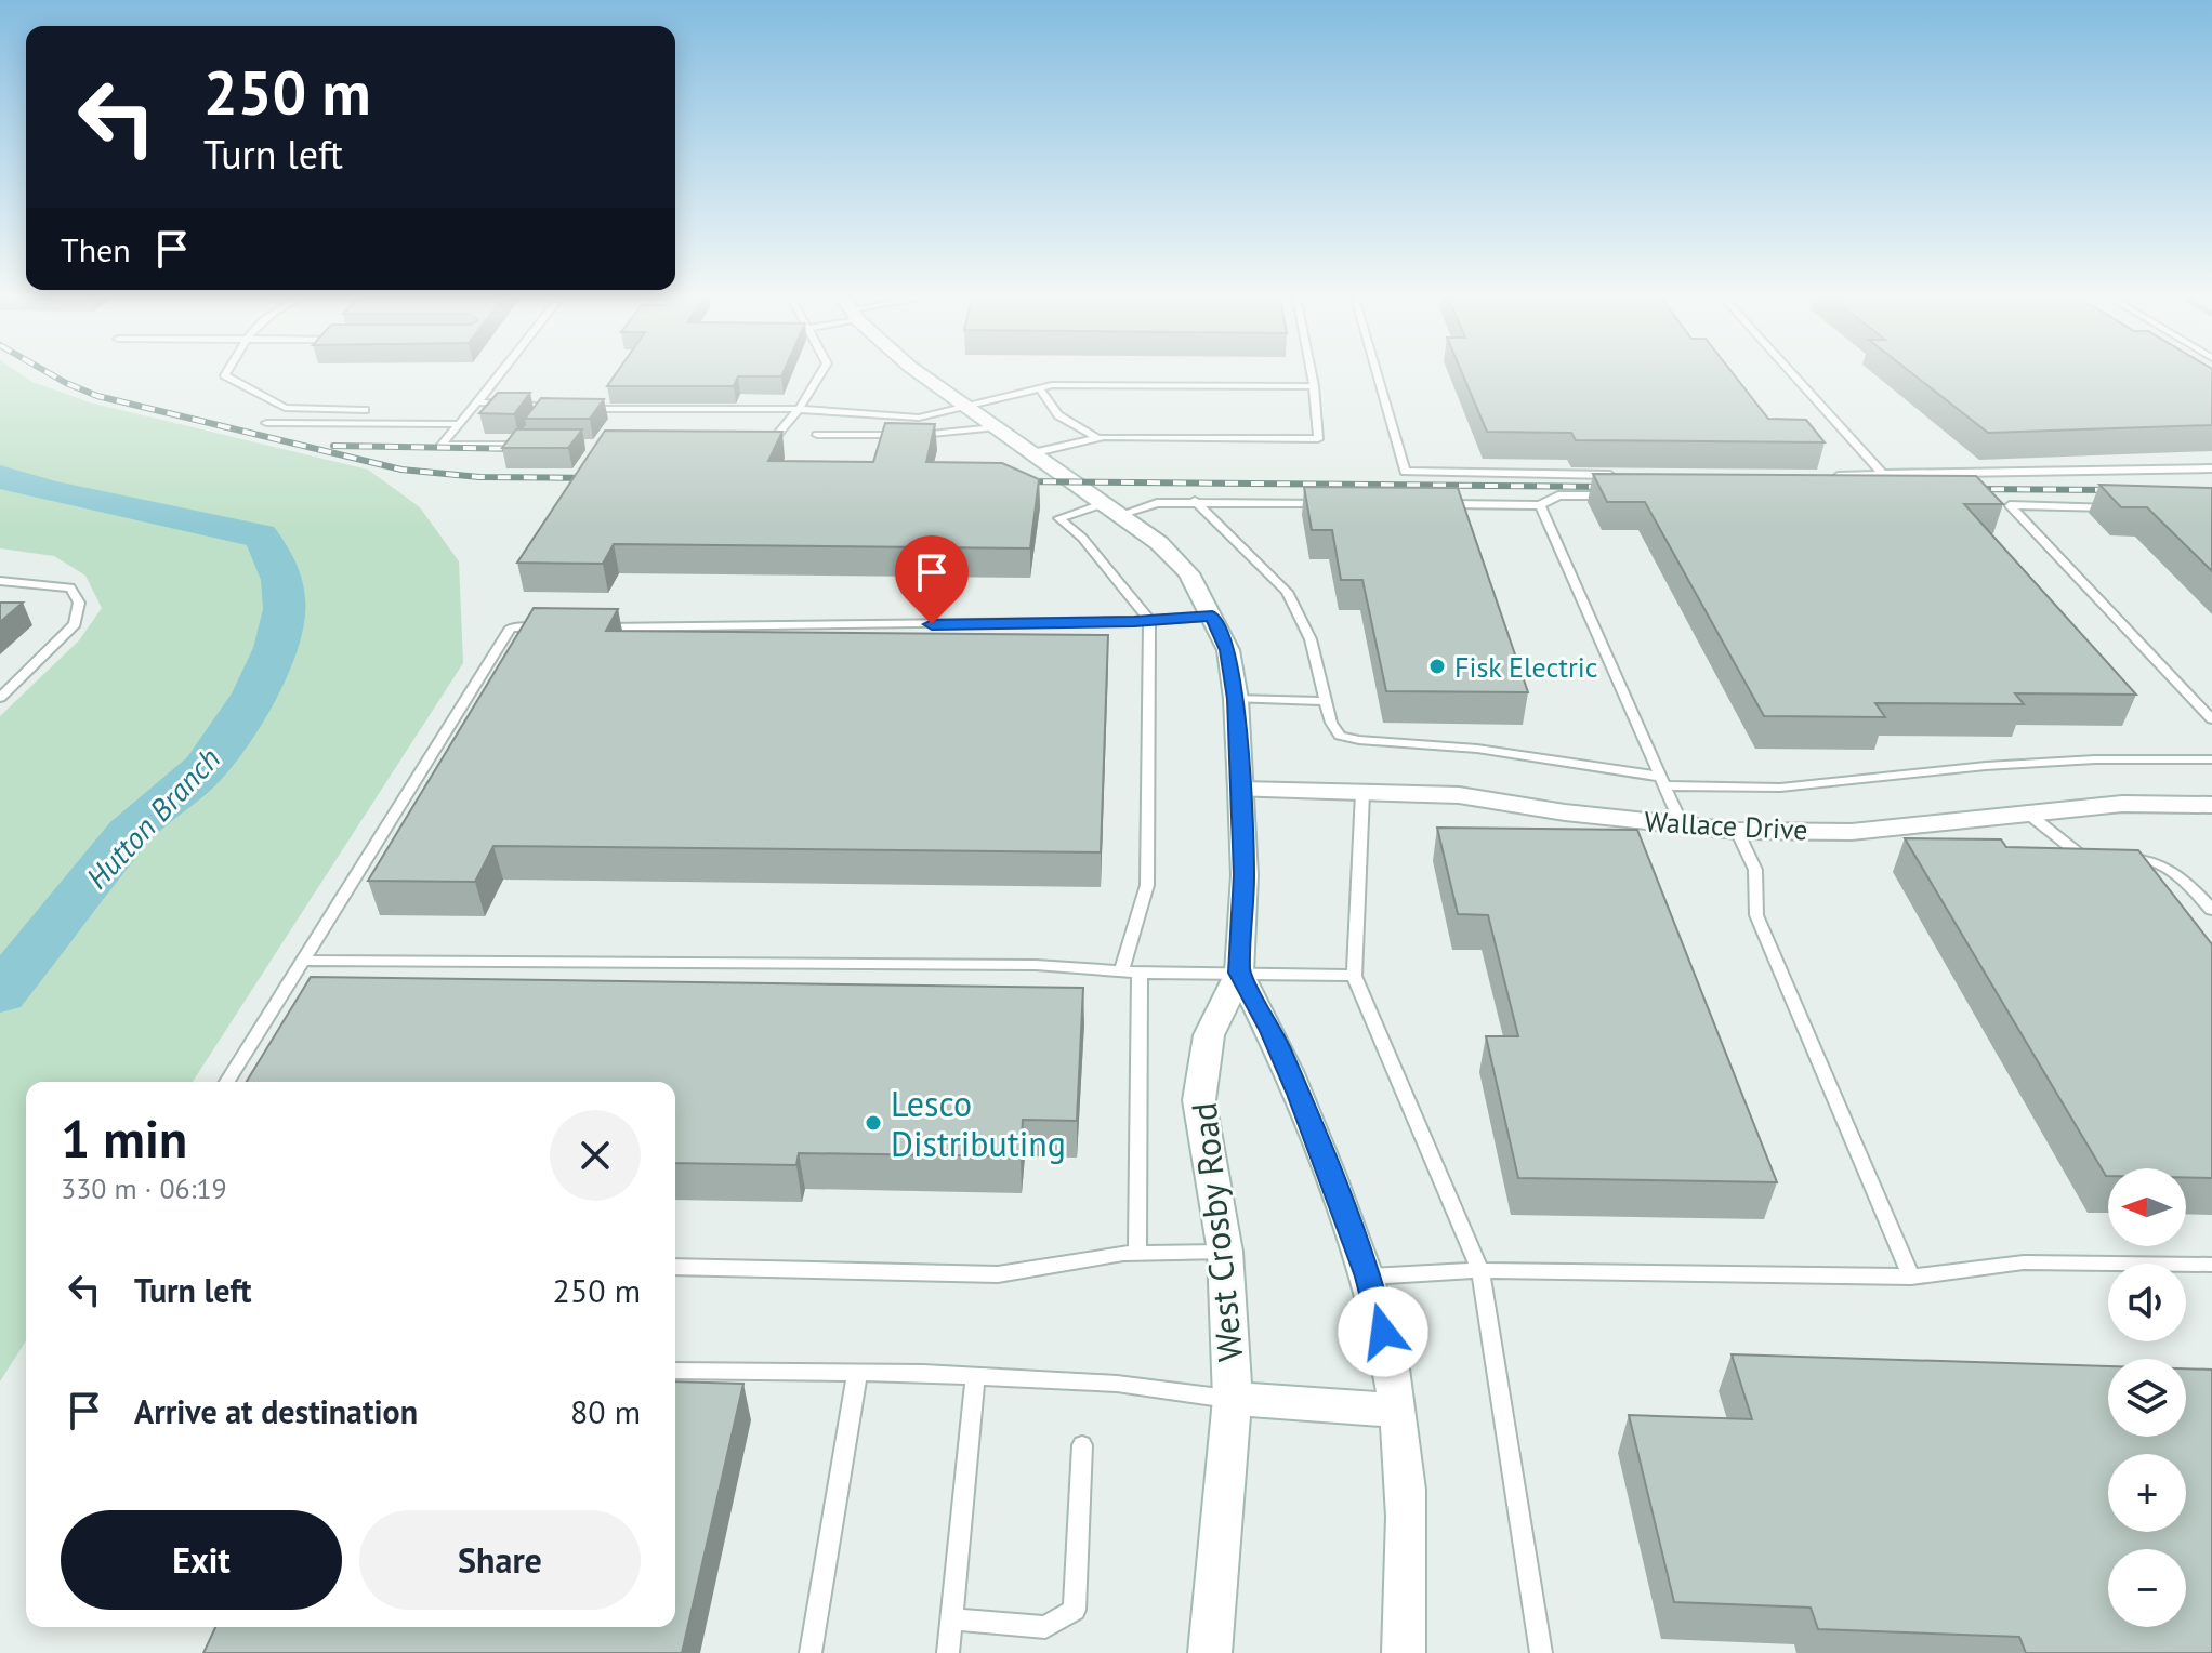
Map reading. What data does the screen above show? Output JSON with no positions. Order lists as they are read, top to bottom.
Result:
{
  "streets": {
    "street": ["Wallace Drive", "West Crosby Road"]
  },
  "crossings": [
    ["Wallace Drive", "West Crosby Road"]
  ],
  "water": ["Hutton Branch"],
  "places": ["Fisk Electric", "Lesco Distributing"],
  "north": "left",
  "page": {
    "turn": ["250 m", "Turn left"],
    "then": "Then",
    "heading": ["1 min", "330 m · 06:19"],
    "map_buttons": ["+", "−"],
    "list": [
      {
        "name": "Turn left",
        "value": "250 m"
      },
      {
        "name": "Arrive at destination",
        "value": "80 m"
      }
    ],
    "buttons": ["Exit", "Share"]
  }
}
